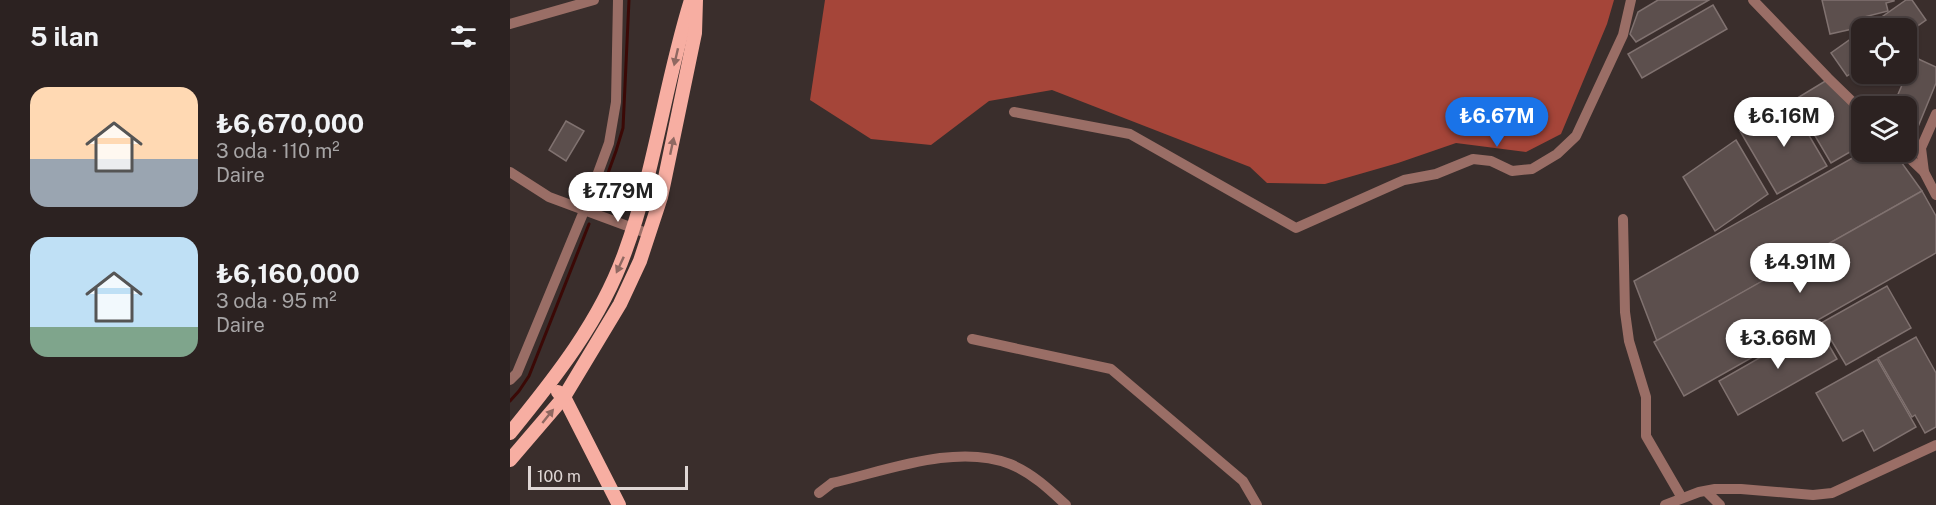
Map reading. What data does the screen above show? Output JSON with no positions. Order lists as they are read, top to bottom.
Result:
{
  "scale_bar": "100 m",
  "page": {
    "heading": "5 ilan",
    "list": [
      {
        "name": "₺6,670,000",
        "note": "3 oda · 110 m² · Daire"
      },
      {
        "name": "₺6,160,000",
        "note": "3 oda · 95 m² · Daire"
      }
    ],
    "price": [
      "₺6.67M",
      "₺6.16M",
      "₺7.79M",
      "₺4.91M",
      "₺3.66M"
    ],
    "scale": "100 m"
  }
}
